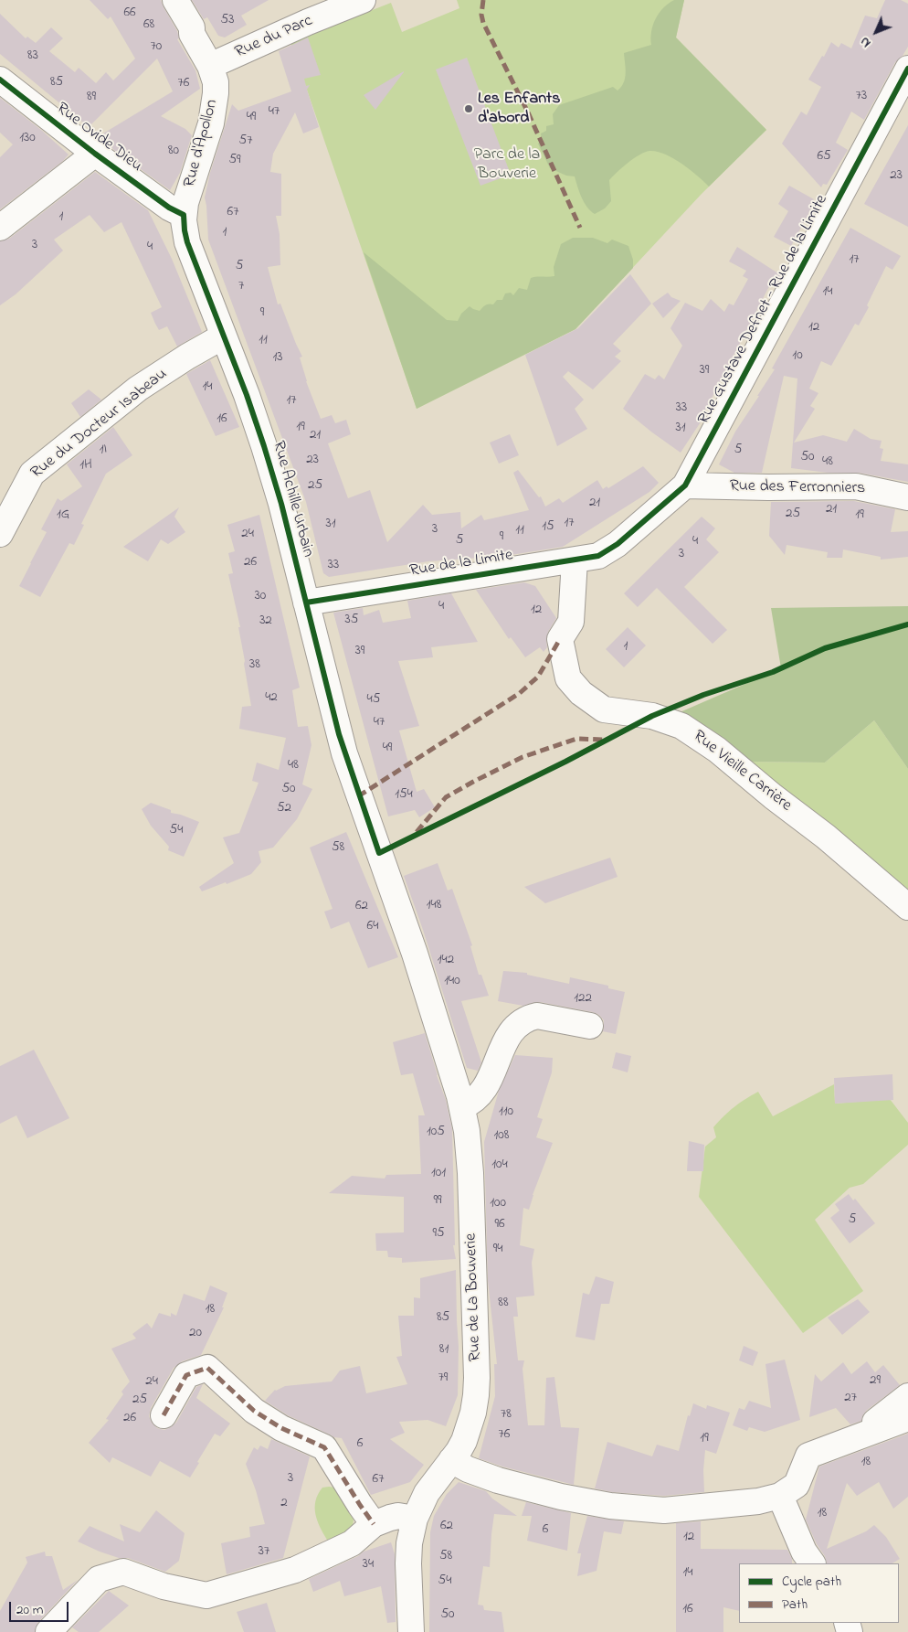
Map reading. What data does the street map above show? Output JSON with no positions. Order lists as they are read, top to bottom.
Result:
{
  "streets": {
    "street": [
      "Rue du Parc",
      "Rue Ovide Dieu",
      "Rue d'Apollon",
      "Rue Gustave Defnet - Rue de la Limite",
      "Rue du Docteur Isabeau",
      "Rue des Ferronniers",
      "Rue Achille Urbain",
      "Rue de la Limite",
      "Rue Vieille Carrière",
      "Rue de La Bouverie"
    ]
  },
  "crossings": [
    ["Rue du Parc", "Rue d'Apollon"],
    ["Rue Ovide Dieu", "Rue d'Apollon"],
    ["Rue Ovide Dieu", "Rue Achille Urbain"],
    ["Rue d'Apollon", "Rue Achille Urbain"],
    ["Rue Gustave Defnet - Rue de la Limite", "Rue des Ferronniers"],
    ["Rue Gustave Defnet - Rue de la Limite", "Rue de la Limite"],
    ["Rue du Docteur Isabeau", "Rue Achille Urbain"],
    ["Rue Achille Urbain", "Rue de la Limite"],
    ["Rue Achille Urbain", "Rue de La Bouverie"],
    ["Rue de la Limite", "Rue Vieille Carrière"]
  ],
  "parks": ["Parc de la Bouverie"],
  "places": ["Les Enfants d'abord"],
  "house_numbers": [
    "66",
    "53",
    "68",
    "70",
    "83",
    "85",
    "76",
    "73",
    "89",
    "47",
    "49",
    "130",
    "57",
    "80",
    "65",
    "59",
    "23",
    "67",
    "1",
    "1",
    "3",
    "4",
    "17",
    "5",
    "7",
    "14",
    "9",
    "12",
    "11",
    "10",
    "13",
    "39",
    "14",
    "17",
    "33",
    "16",
    "19",
    "31",
    "21",
    "1I",
    "5",
    "50",
    "23",
    "48",
    "1H",
    "25",
    "21",
    "21",
    "25",
    "1G",
    "19",
    "17",
    "31",
    "15",
    "3",
    "11",
    "24",
    "9",
    "5",
    "4",
    "3",
    "26",
    "33",
    "30",
    "4",
    "12",
    "35",
    "32",
    "1",
    "39",
    "38",
    "42",
    "45",
    "47",
    "49",
    "48",
    "50",
    "154",
    "52",
    "54",
    "58",
    "148",
    "62",
    "64",
    "142",
    "140",
    "122",
    "110",
    "105",
    "108",
    "104",
    "101",
    "99",
    "100",
    "5",
    "96",
    "95",
    "94",
    "88",
    "18",
    "85",
    "20",
    "81",
    "79",
    "29",
    "24",
    "27",
    "25",
    "78",
    "26",
    "76",
    "19",
    "6",
    "18",
    "3",
    "67",
    "2",
    "18",
    "62",
    "6",
    "12",
    "37",
    "58",
    "34",
    "14",
    "54",
    "16",
    "50"
  ],
  "legend": ["Cycle path", "Path"],
  "scale_bar": "20 m",
  "north": "bottom left"
}
